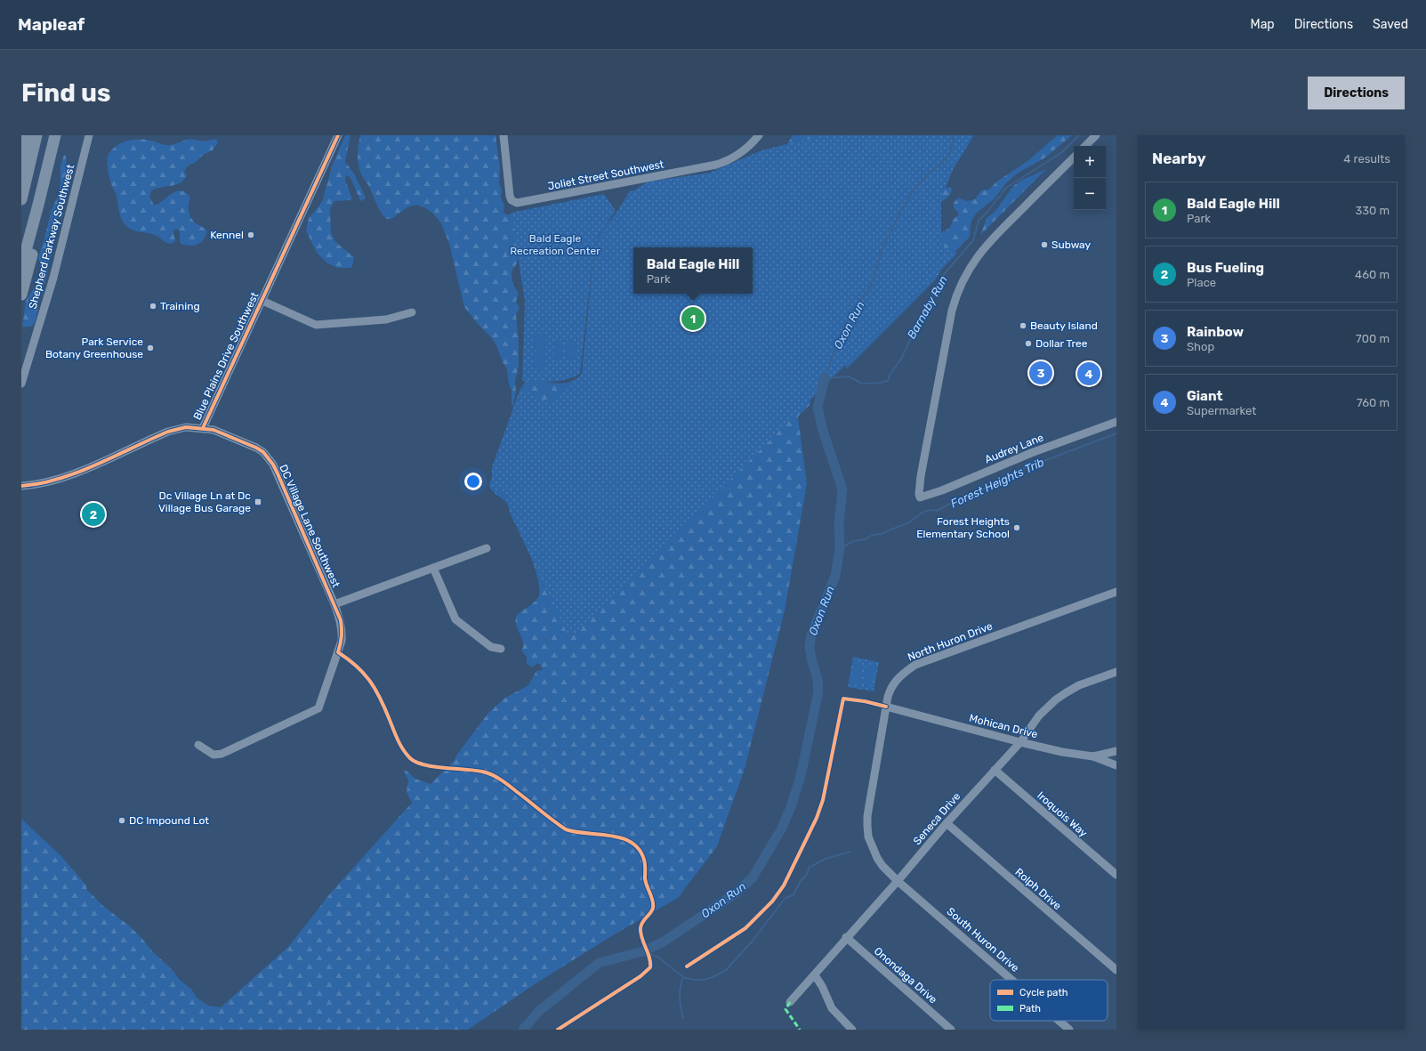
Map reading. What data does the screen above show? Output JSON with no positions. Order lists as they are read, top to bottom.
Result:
{
  "streets": {
    "street": [
      "Joliet Street Southwest",
      "Shepherd Parkway Southwest",
      "Blue Plains Drive Southwest",
      "Audrey Lane",
      "DC Village Lane Southwest",
      "North Huron Drive",
      "Mohican Drive",
      "Iroquois Way",
      "Seneca Drive",
      "Rolph Drive",
      "South Huron Drive",
      "Onondaga Drive"
    ]
  },
  "crossings": [
    ["Blue Plains Drive Southwest", "DC Village Lane Southwest"],
    ["North Huron Drive", "Mohican Drive"],
    ["North Huron Drive", "Seneca Drive"],
    ["North Huron Drive", "South Huron Drive"],
    ["Mohican Drive", "Seneca Drive"],
    ["Iroquois Way", "Seneca Drive"],
    ["Seneca Drive", "Rolph Drive"],
    ["Seneca Drive", "South Huron Drive"],
    ["Seneca Drive", "Onondaga Drive"]
  ],
  "water": ["Barnaby Run", "Oxon Run", "Forest Heights Trib"],
  "parks": ["Bald Eagle Recreation Center"],
  "places": {
    "other": [
      "Kennel",
      "Subway",
      "Training",
      "Beauty Island",
      "Dollar Tree",
      "Park Service Botany Greenhouse",
      "Forest Heights Elementary School",
      "DC Impound Lot"
    ],
    "transit": ["Dc Village Ln at Dc Village Bus Garage"]
  },
  "legend": ["Cycle path", "Path"],
  "page": {
    "header": "Mapleaf",
    "nav": ["Map", "Directions", "Saved"],
    "buttons": "Directions",
    "title": "Find us",
    "heading": ["Nearby", "4 results"],
    "map_buttons": ["+", "−"],
    "list": [
      {
        "mark": "1",
        "name": "Bald Eagle Hill",
        "note": "Park",
        "value": "330 m"
      },
      {
        "mark": "2",
        "name": "Bus Fueling",
        "note": "Place",
        "value": "460 m"
      },
      {
        "mark": "3",
        "name": "Rainbow",
        "note": "Shop",
        "value": "700 m"
      },
      {
        "mark": "4",
        "name": "Giant",
        "note": "Supermarket",
        "value": "760 m"
      }
    ],
    "popup": ["Bald Eagle Hill", "Park"],
    "pins": [
      "1",
      "3",
      "4",
      "2"
    ]
  }
}
